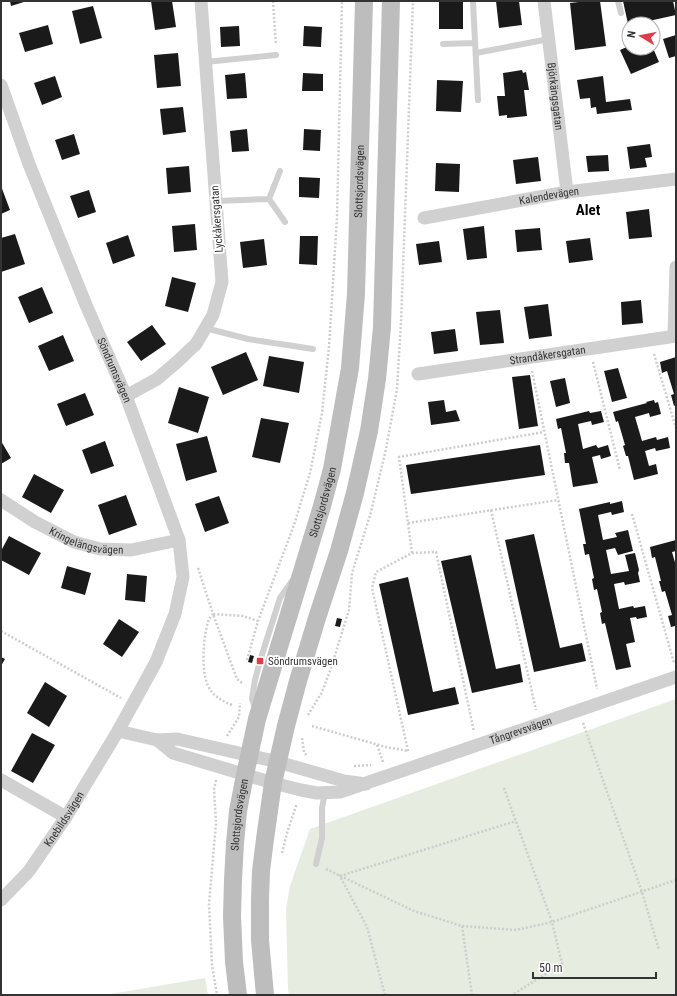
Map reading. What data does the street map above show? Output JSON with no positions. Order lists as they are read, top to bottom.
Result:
{
  "streets": {
    "main road": ["Slottsjordsvägen"],
    "street": [
      "Björkängsgatan",
      "Kalendevägen",
      "Lyckåkersgatan",
      "Strandåkersgatan",
      "Söndrumsvägen",
      "Kringelängsvägen",
      "Tångrevsvägen",
      "Knebildsvägen"
    ]
  },
  "crossings": [
    ["Björkängsgatan", "Kalendevägen"],
    ["Slottsjordsvägen", "Tångrevsvägen"],
    ["Lyckåkersgatan", "Söndrumsvägen"],
    ["Söndrumsvägen", "Kringelängsvägen"],
    ["Söndrumsvägen", "Knebildsvägen"]
  ],
  "districts": ["Alet"],
  "places": {
    "transit": ["Söndrumsvägen"]
  },
  "scale_bar": "50 m",
  "north": "left"
}
